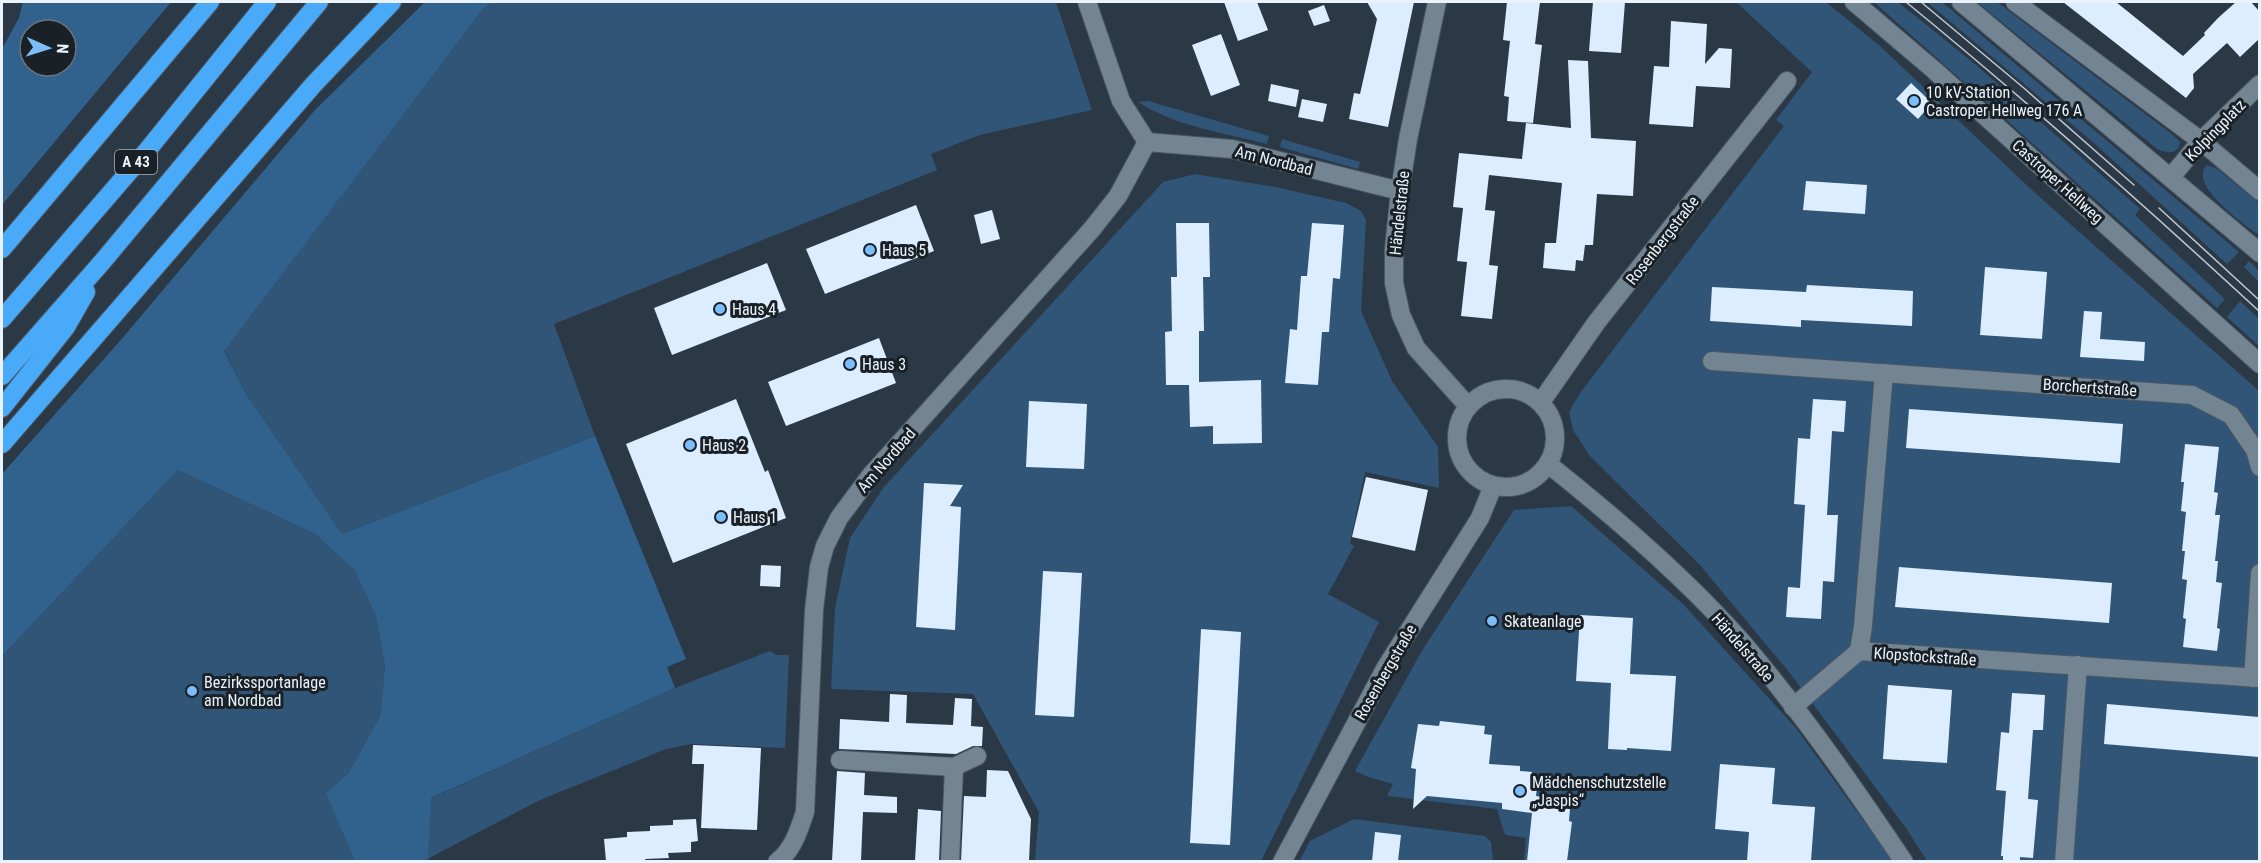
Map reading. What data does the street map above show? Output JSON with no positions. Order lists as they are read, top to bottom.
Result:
{
  "streets": {
    "highway": ["A 43"],
    "street": [
      "Kolpingplatz",
      "Am Nordbad",
      "Castroper Hellweg",
      "Händelstraße",
      "Rosenbergstraße",
      "Borchertstraße",
      "Klopstockstraße"
    ]
  },
  "crossings": [
    ["Am Nordbad", "Händelstraße"],
    ["Händelstraße", "Rosenbergstraße"],
    ["Händelstraße", "Klopstockstraße"]
  ],
  "places": [
    "10 kV-Station Castroper Hellweg 176 A",
    "Haus 5",
    "Haus 4",
    "Haus 3",
    "Haus 2",
    "Haus 1",
    "Skateanlage",
    "Bezirkssportanlage am Nordbad",
    "Mädchenschutzstelle „Jaspis“"
  ],
  "north": "right"
}
